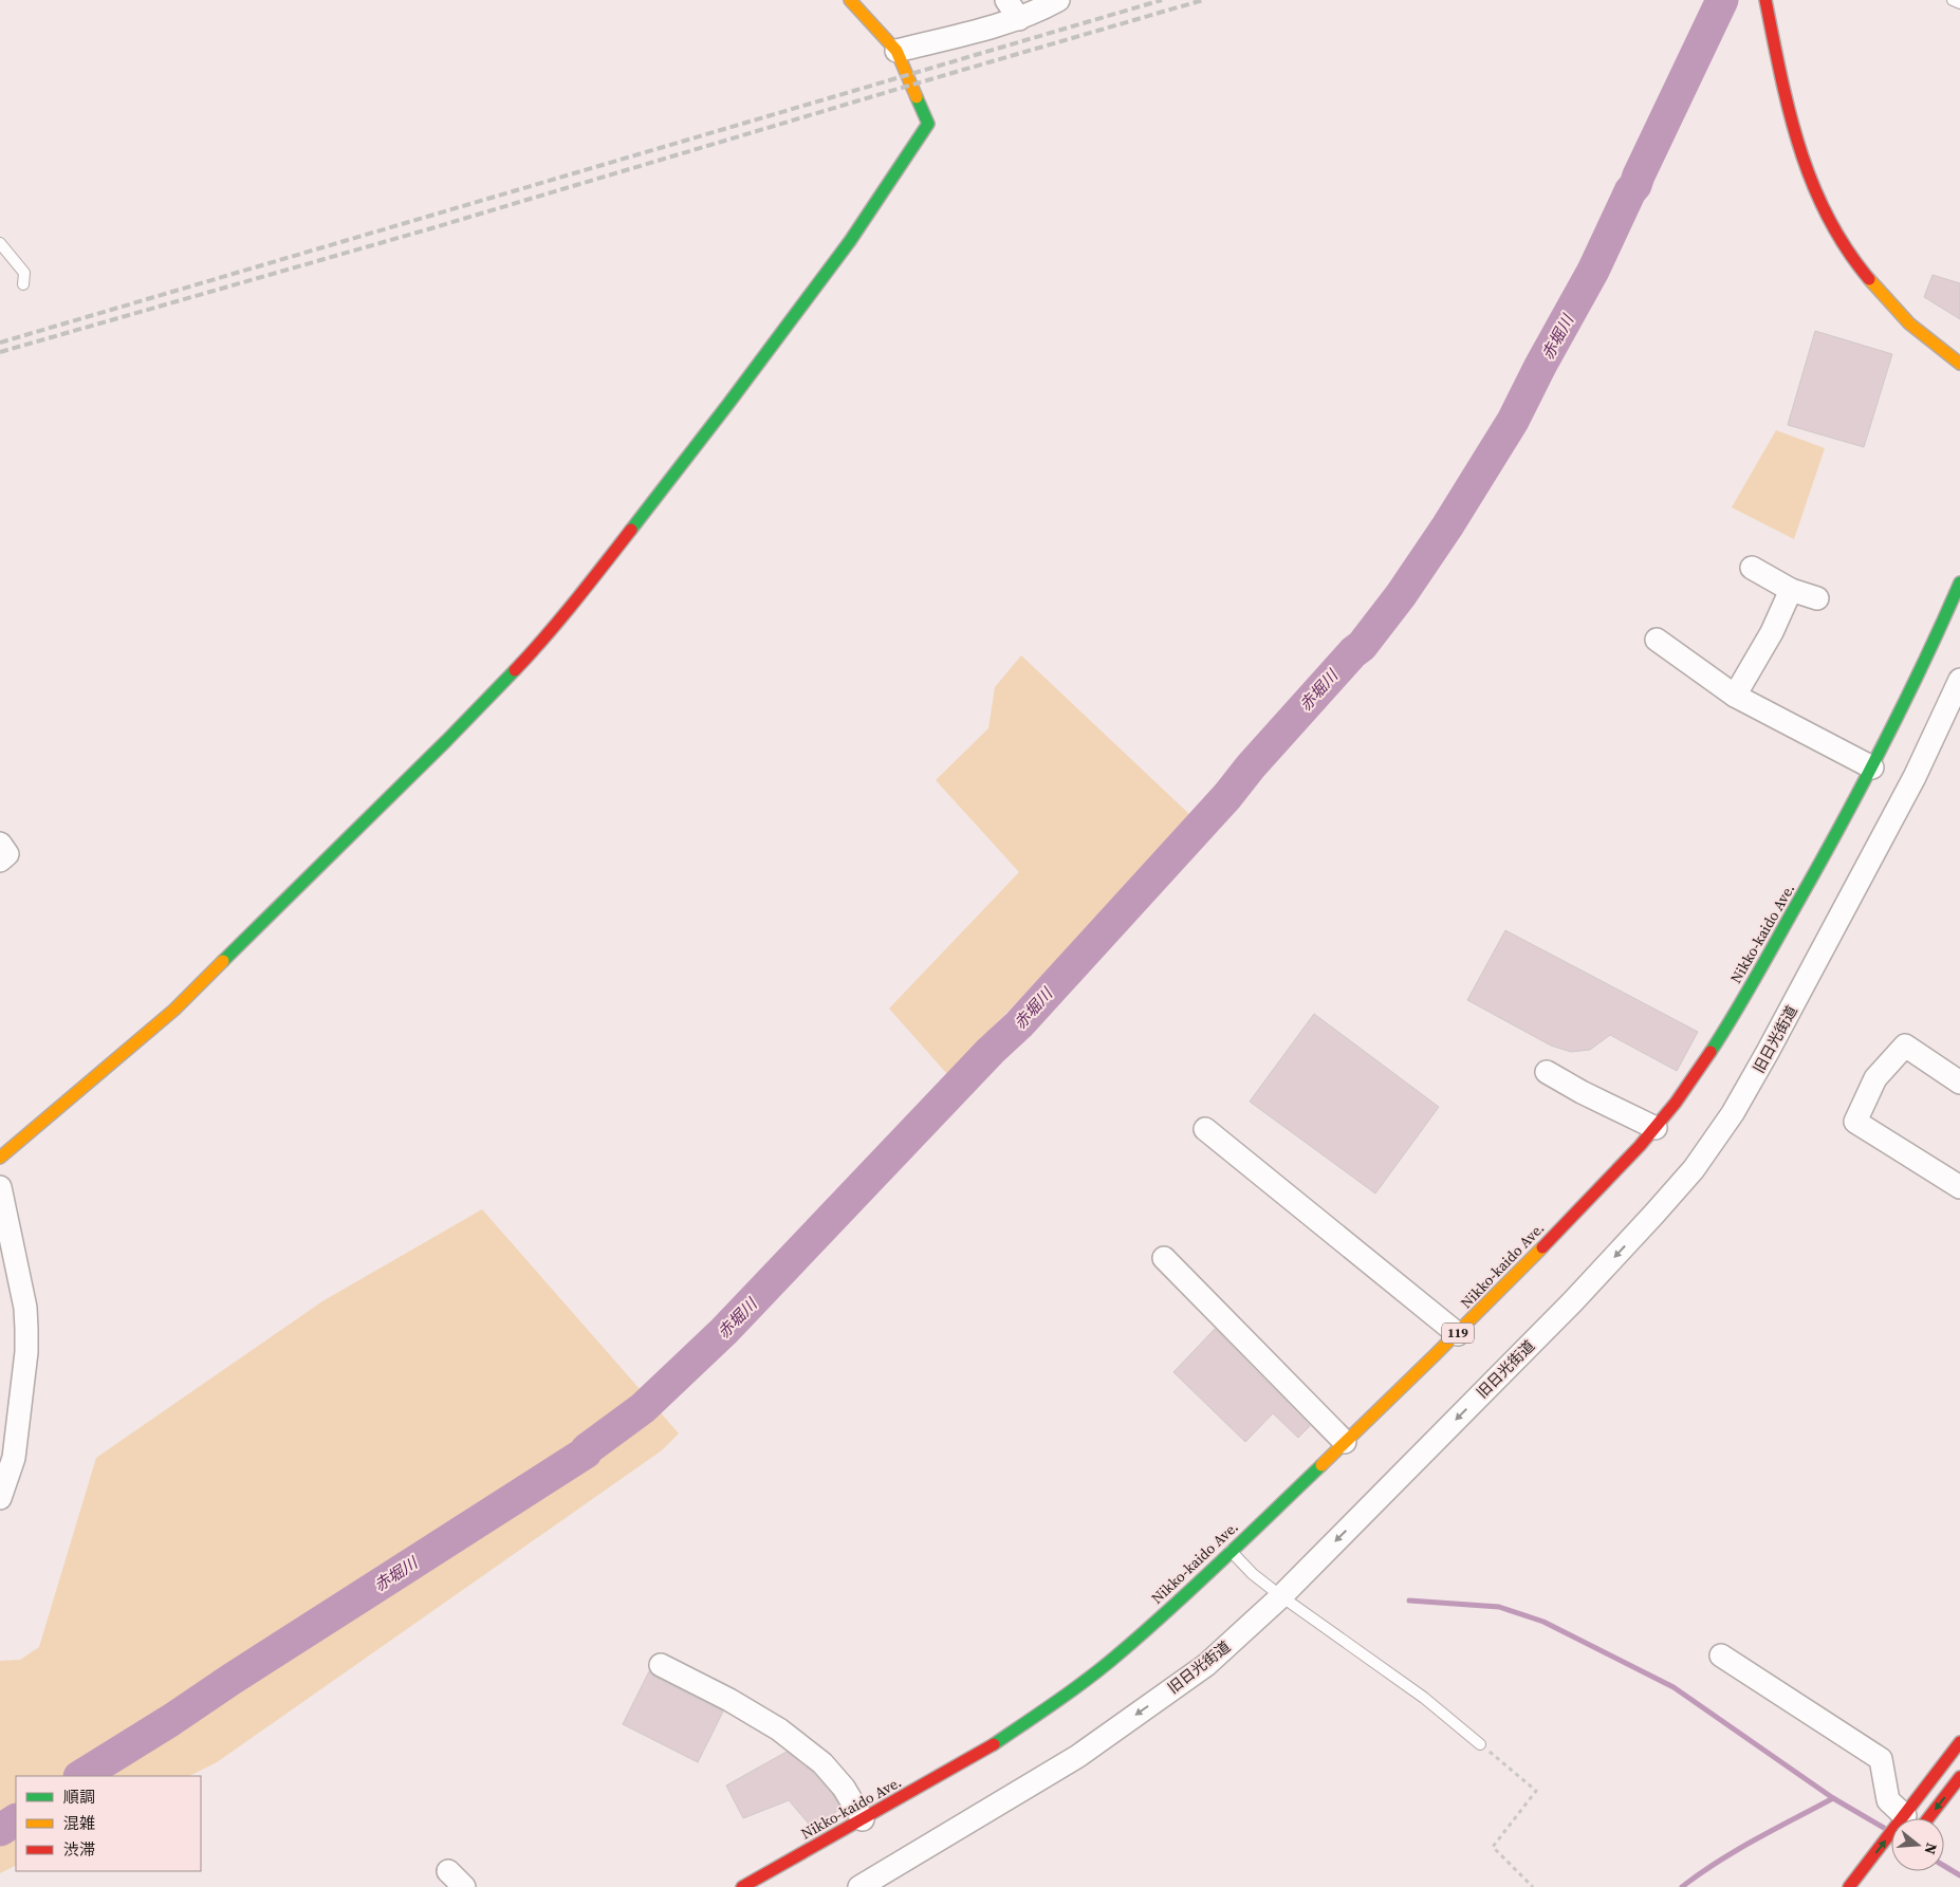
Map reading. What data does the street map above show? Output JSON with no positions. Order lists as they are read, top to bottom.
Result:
{
  "streets": {
    "main road": ["Nikko-kaido Ave.", "119"],
    "street": ["旧日光街道"]
  },
  "one_way": ["旧日光街道"],
  "water": ["赤堀川"],
  "legend": ["順調", "混雑", "渋滞"],
  "north": "right"
}
